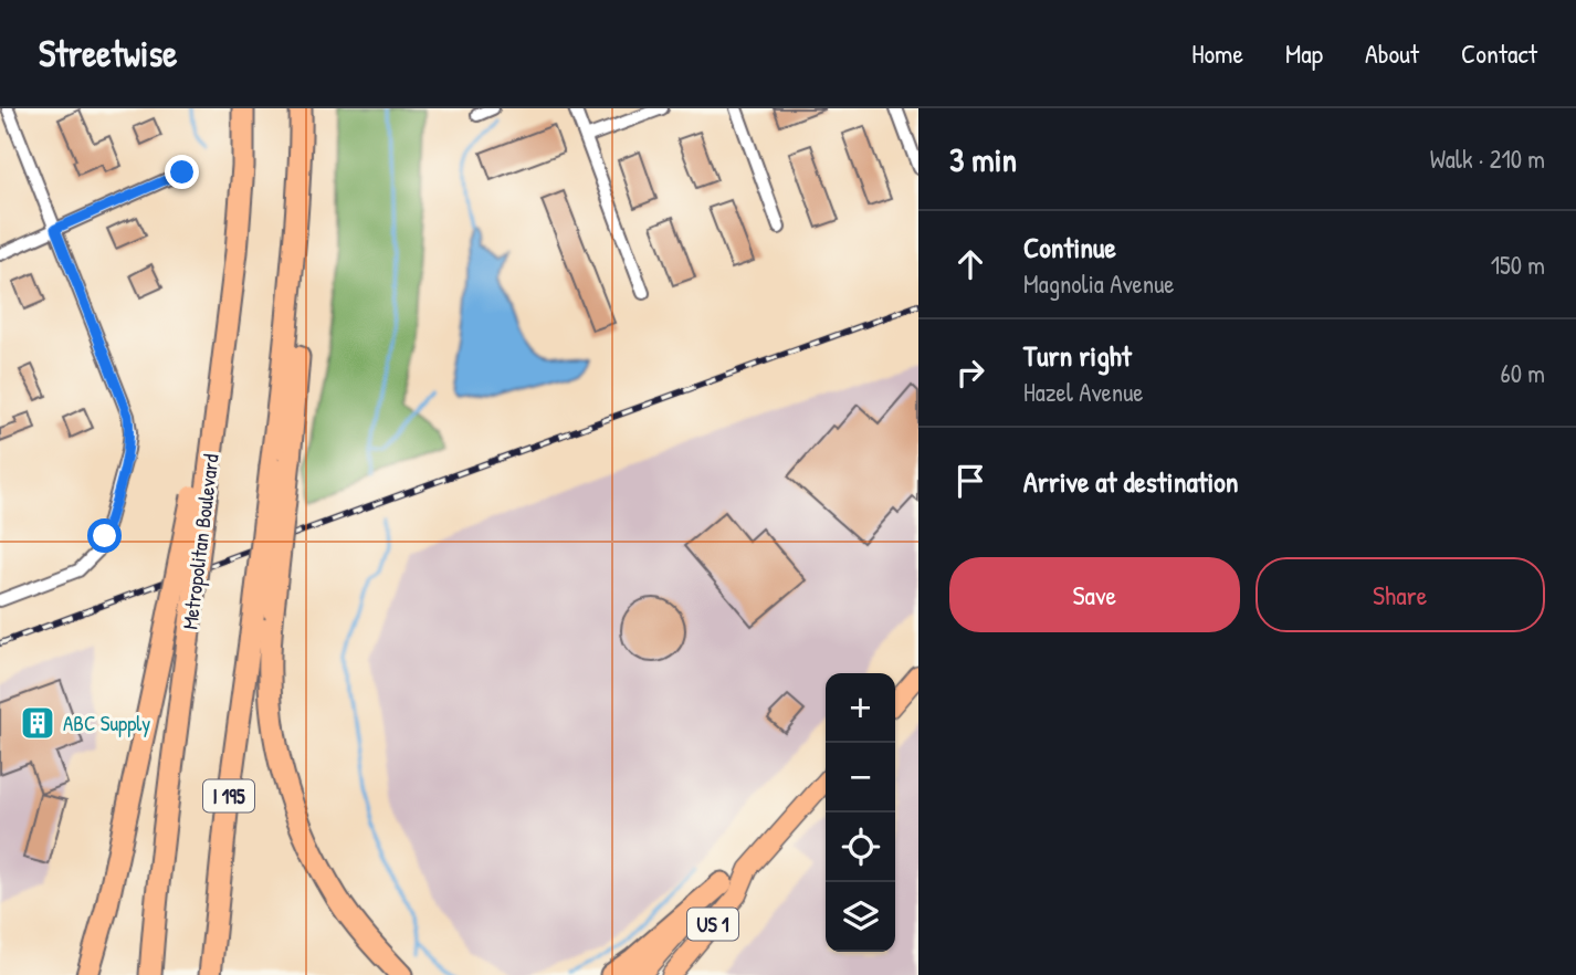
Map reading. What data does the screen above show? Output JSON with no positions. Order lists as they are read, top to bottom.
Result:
{
  "streets": {
    "highway": ["Metropolitan Boulevard", "I 195"],
    "main road": ["US 1"]
  },
  "places": {
    "building": ["ABC Supply"]
  },
  "page": {
    "header": "Streetwise",
    "nav": [
      "Home",
      "Map",
      "About",
      "Contact"
    ],
    "heading": ["3 min", "Walk · 210 m"],
    "list": [
      ["Continue", "Magnolia Avenue", "150 m"],
      ["Turn right", "Hazel Avenue", "60 m"],
      "Arrive at destination"
    ],
    "buttons": ["Save", "Share"],
    "map_buttons": ["+", "−"]
  }
}
